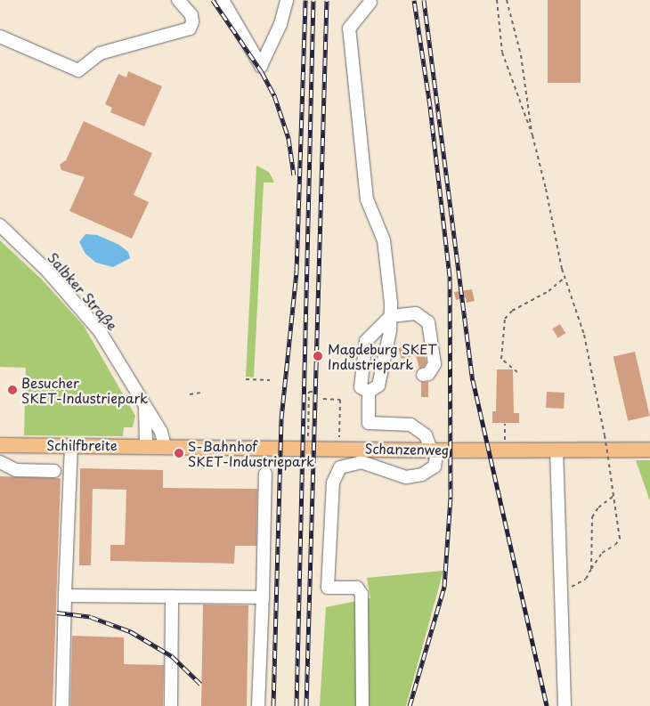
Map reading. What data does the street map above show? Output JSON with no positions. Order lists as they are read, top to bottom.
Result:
{
  "streets": {
    "main road": ["Schilfbreite", "Schanzenweg"],
    "street": ["Salbker Straße"]
  },
  "crossings": [
    ["Salbker Straße", "Schilfbreite"],
    ["Salbker Straße", "Schanzenweg"],
    ["Schilfbreite", "Schanzenweg"]
  ],
  "places": ["Magdeburg SKET Industriepark", "Besucher SKET-Industriepark", "S-Bahnhof SKET-Industriepark"]
}
